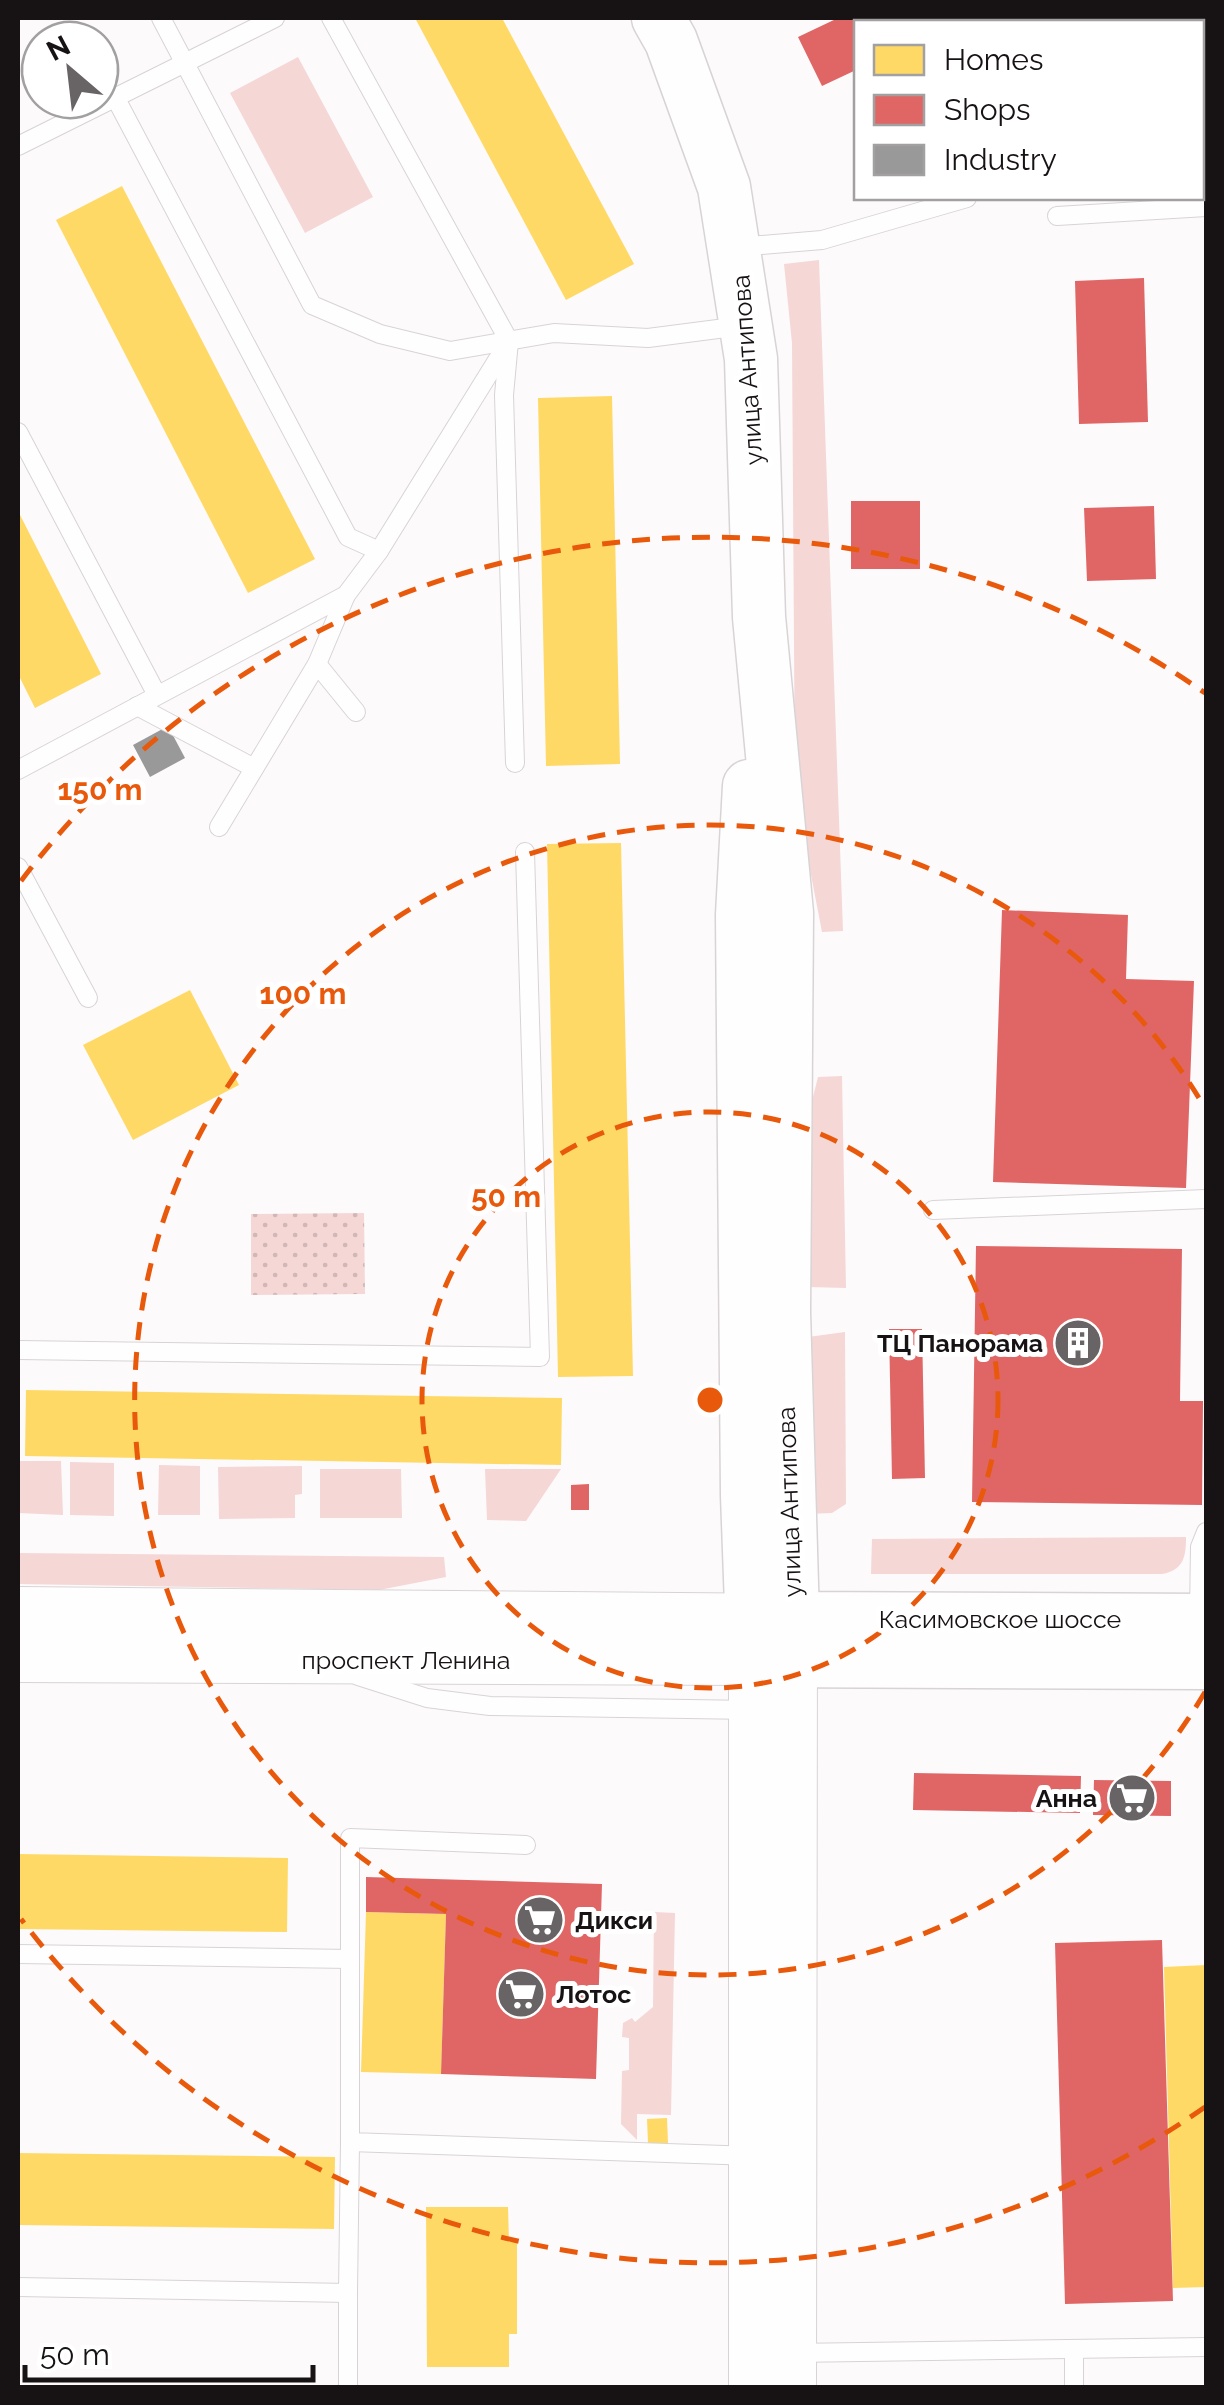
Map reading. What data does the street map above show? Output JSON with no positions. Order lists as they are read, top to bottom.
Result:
{
  "streets": {
    "main road": ["улица Антипова", "Касимовское шоссе", "проспект Ленина"]
  },
  "crossings": [
    ["улица Антипова", "Касимовское шоссе"],
    ["улица Антипова", "проспект Ленина"],
    ["Касимовское шоссе", "проспект Ленина"]
  ],
  "places": {
    "building": ["ТЦ Панорама"],
    "supermarket": ["Анна", "Дикси", "Лотос"]
  },
  "legend": ["Homes", "Shops", "Industry"],
  "scale_bar": "50 m",
  "north": "top left",
  "rings": ["150 m", "100 m", "50 m"]
}
